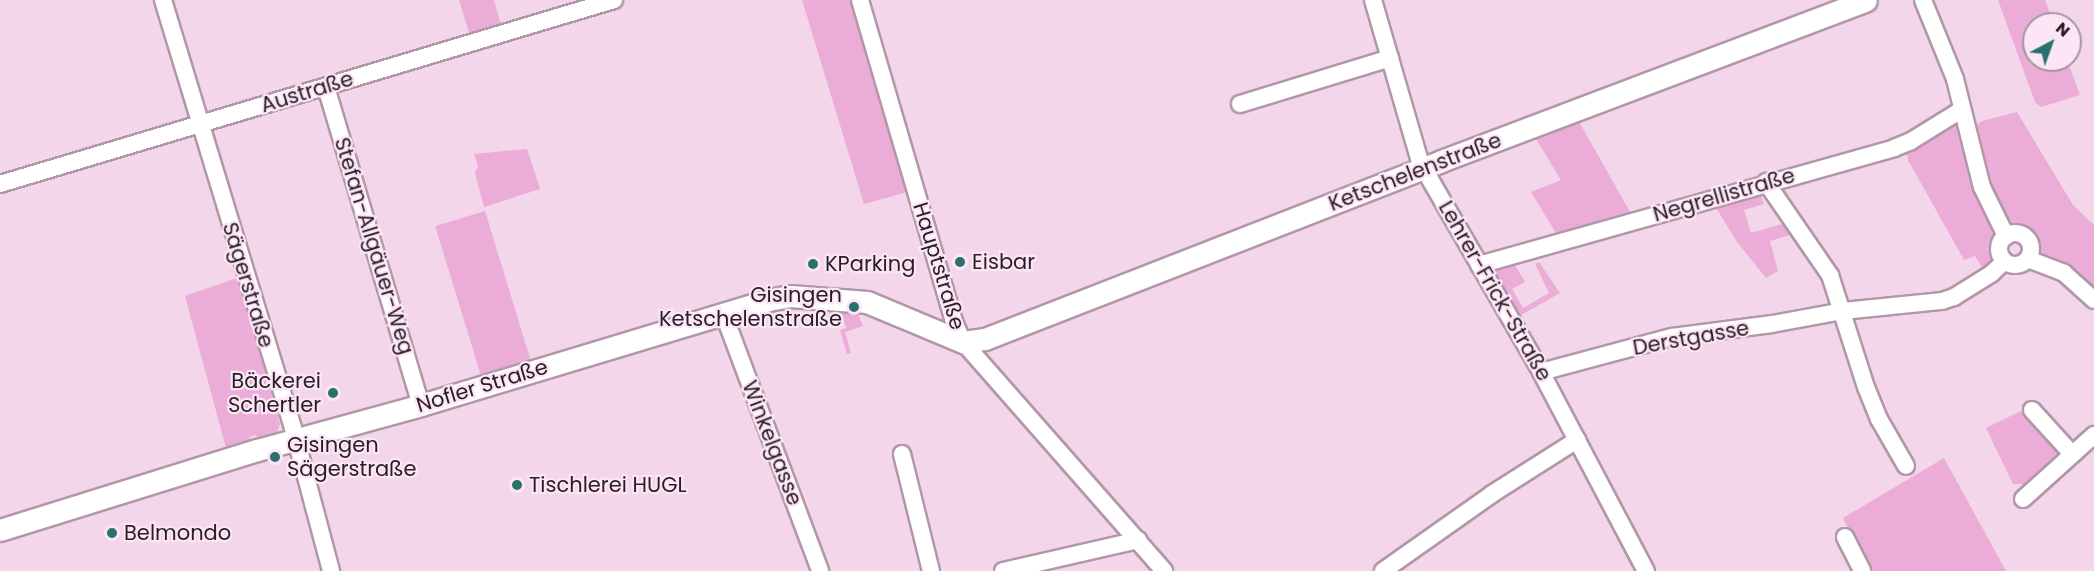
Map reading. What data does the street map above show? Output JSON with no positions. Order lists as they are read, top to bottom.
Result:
{
  "streets": {
    "main road": ["Ketschelenstraße", "Nofler Straße"],
    "street": [
      "Austraße",
      "Negrellistraße",
      "Stefan-Allgäuer-Weg",
      "Hauptstraße",
      "Sägerstraße",
      "Lehrer-Frick-Straße",
      "Derstgasse",
      "Winkelgasse"
    ]
  },
  "crossings": [
    ["Austraße", "Stefan-Allgäuer-Weg"],
    ["Austraße", "Sägerstraße"],
    ["Ketschelenstraße", "Hauptstraße"],
    ["Ketschelenstraße", "Lehrer-Frick-Straße"],
    ["Ketschelenstraße", "Nofler Straße"],
    ["Negrellistraße", "Lehrer-Frick-Straße"],
    ["Stefan-Allgäuer-Weg", "Nofler Straße"],
    ["Hauptstraße", "Nofler Straße"],
    ["Sägerstraße", "Nofler Straße"],
    ["Lehrer-Frick-Straße", "Derstgasse"],
    ["Nofler Straße", "Winkelgasse"]
  ],
  "places": [
    "Eisbar",
    "KParking",
    "Gisingen Ketschelenstraße",
    "Bäckerei Schertler",
    "Gisingen Sägerstraße",
    "Tischlerei HUGL",
    "Belmondo"
  ],
  "north": "top right"
}
